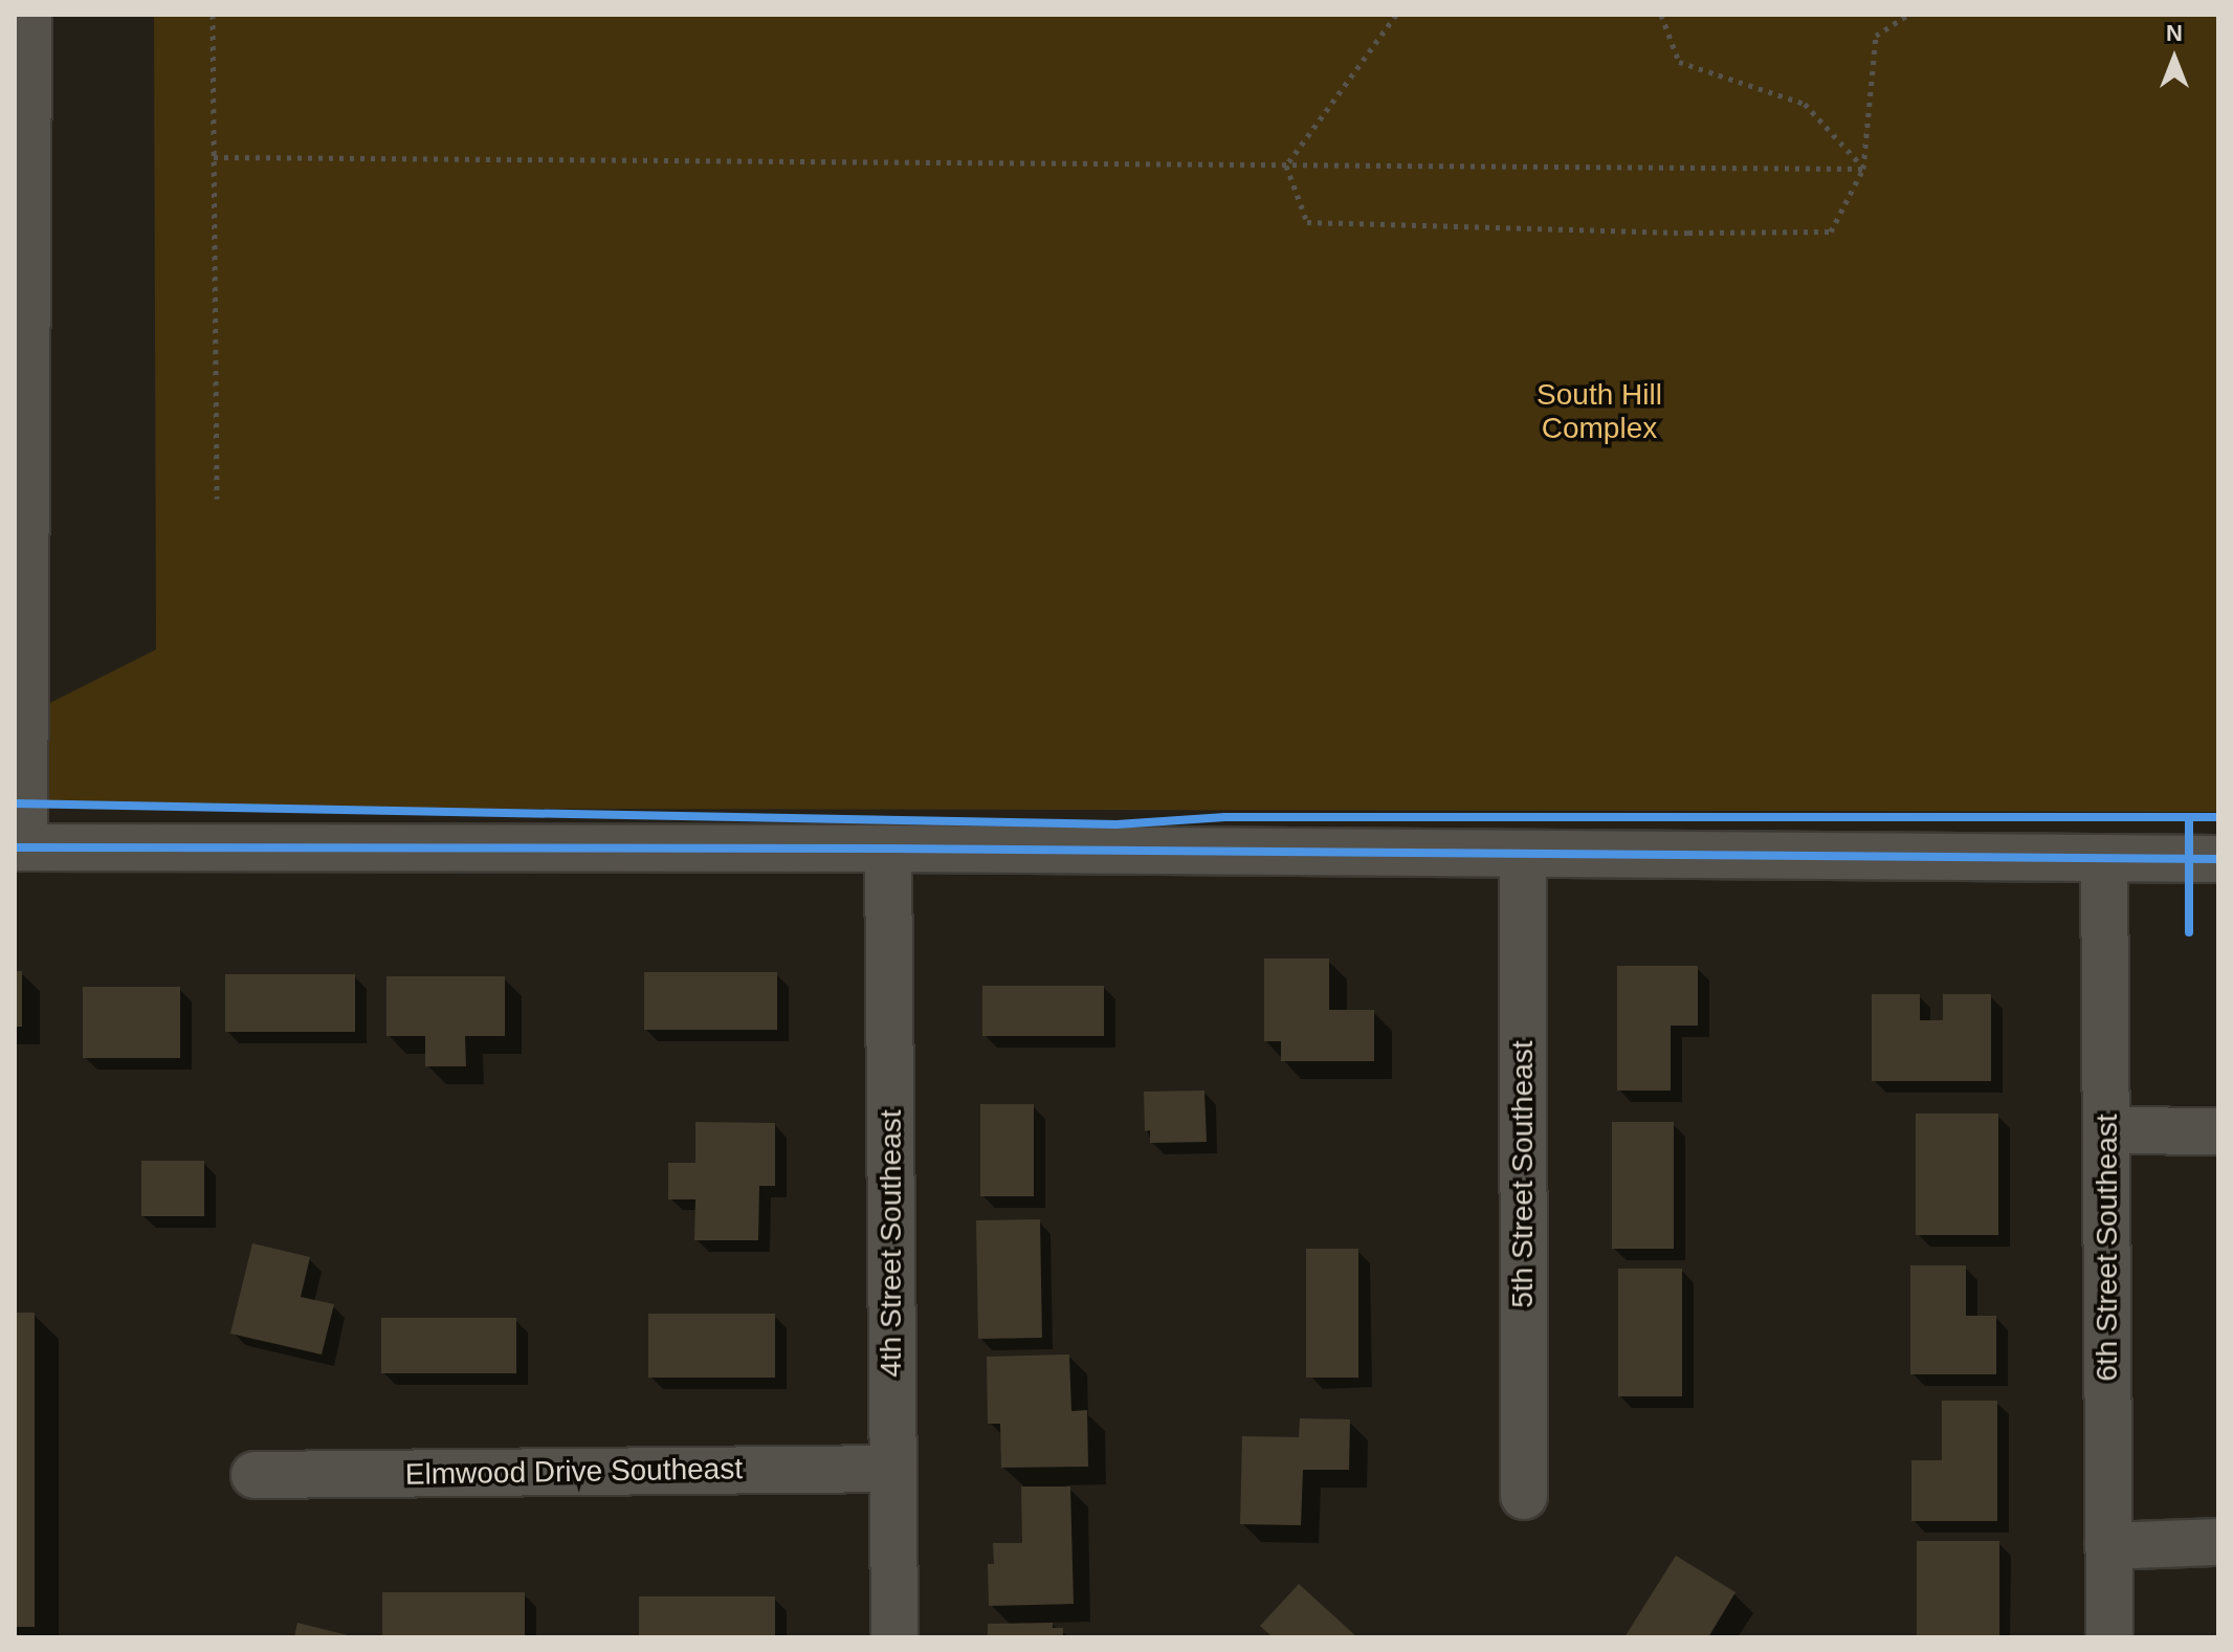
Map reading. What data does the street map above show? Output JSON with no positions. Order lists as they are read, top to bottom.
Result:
{
  "streets": {
    "street": [
      "5th Street Southeast",
      "4th Street Southeast",
      "6th Street Southeast",
      "Elmwood Drive Southeast"
    ]
  },
  "crossings": [
    ["4th Street Southeast", "Elmwood Drive Southeast"]
  ],
  "parks": ["South Hill Complex"],
  "north": "top"
}
